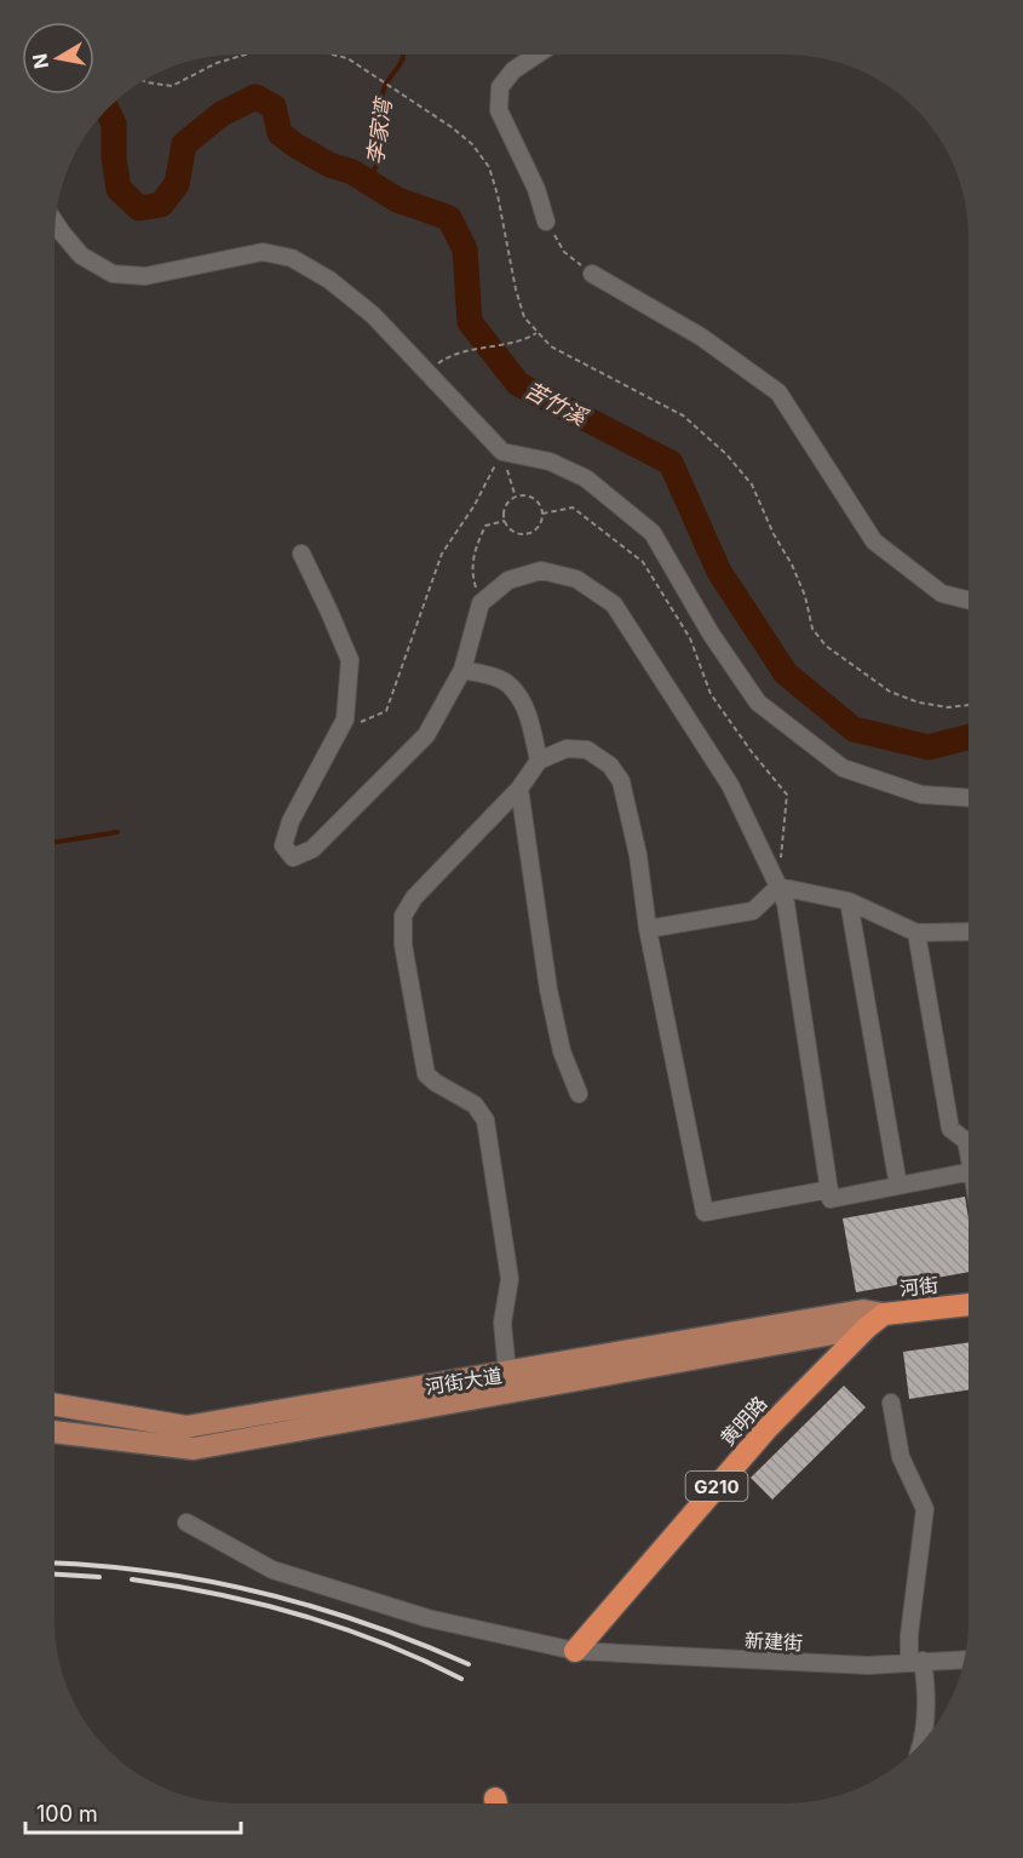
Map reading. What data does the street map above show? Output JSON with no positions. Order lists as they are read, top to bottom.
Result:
{
  "streets": {
    "highway": ["河街", "黄明路", "G210"],
    "main road": ["河街大道"],
    "street": ["新建街"]
  },
  "crossings": [
    ["河街", "河街大道"],
    ["河街", "黄明路"],
    ["河街大道", "黄明路"],
    ["黄明路", "新建街"]
  ],
  "water": ["李家湾", "苦竹溪"],
  "scale_bar": "100 m",
  "north": "left"
}
